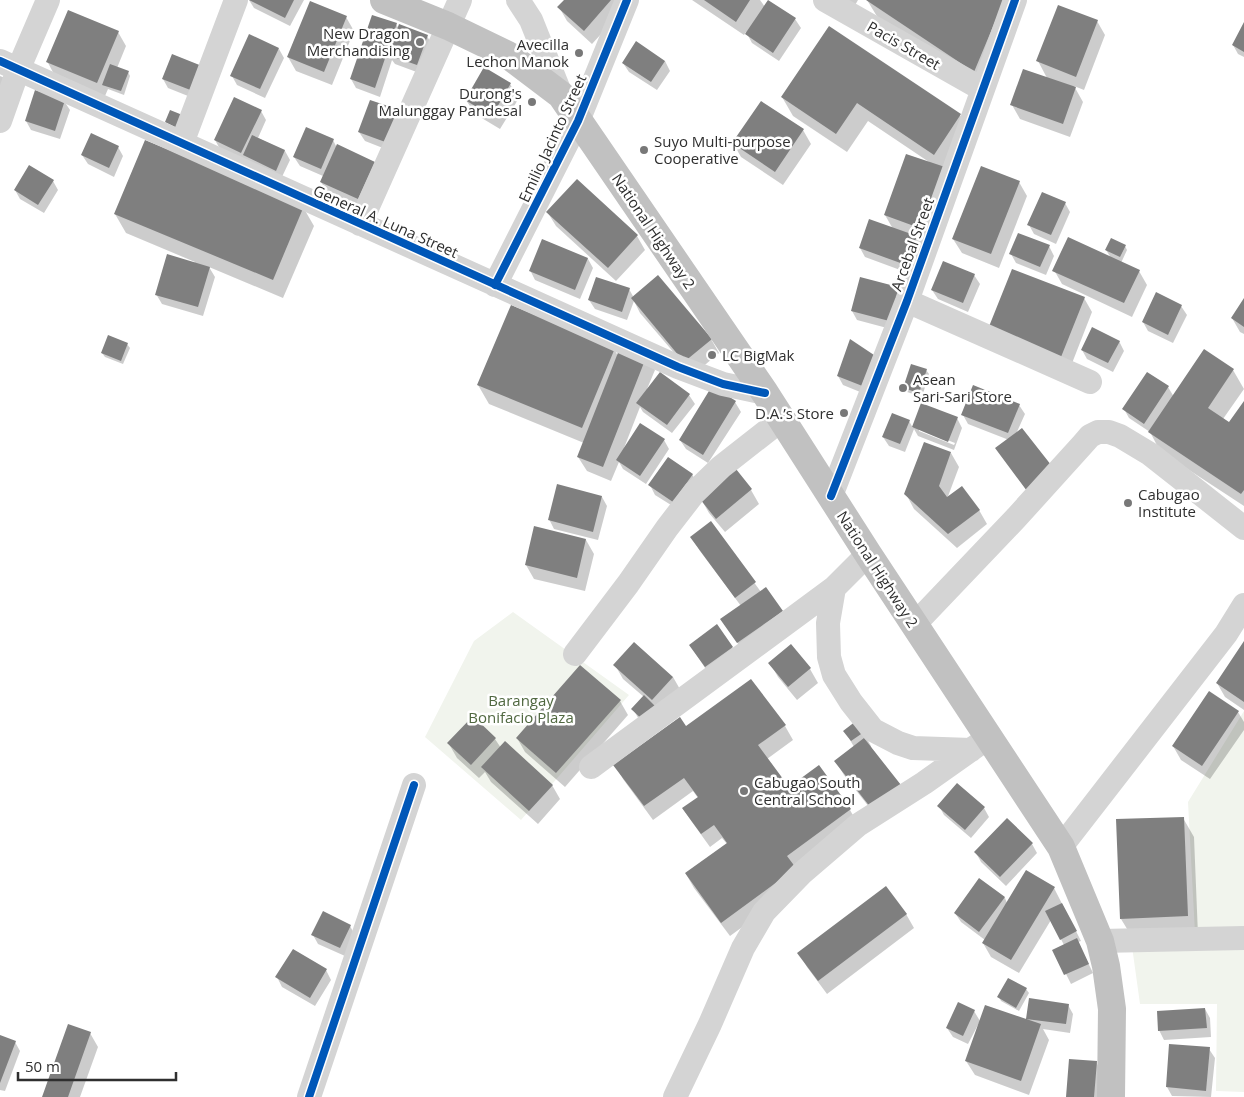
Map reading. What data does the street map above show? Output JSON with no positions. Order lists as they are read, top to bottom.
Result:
{
  "streets": {
    "highway": ["National Highway 2"],
    "street": [
      "Pacis Street",
      "Emilio Jacinto Street",
      "General A. Luna Street",
      "Arcebal Street"
    ]
  },
  "crossings": [
    ["Pacis Street", "Arcebal Street"],
    ["Emilio Jacinto Street", "General A. Luna Street"],
    ["Emilio Jacinto Street", "National Highway 2"],
    ["General A. Luna Street", "National Highway 2"],
    ["National Highway 2", "Arcebal Street"]
  ],
  "parks": ["Barangay Bonifacio Plaza"],
  "places": [
    "New Dragon Merchandising",
    "Avecilla Lechon Manok",
    "Durong's Malunggay Pandesal",
    "Suyo Multi-purpose Cooperative",
    "LC BigMak",
    "Asean Sari-Sari Store",
    "D.A.’s Store",
    "Cabugao Institute",
    "Cabugao South Central School"
  ],
  "scale_bar": "50 m"
}
